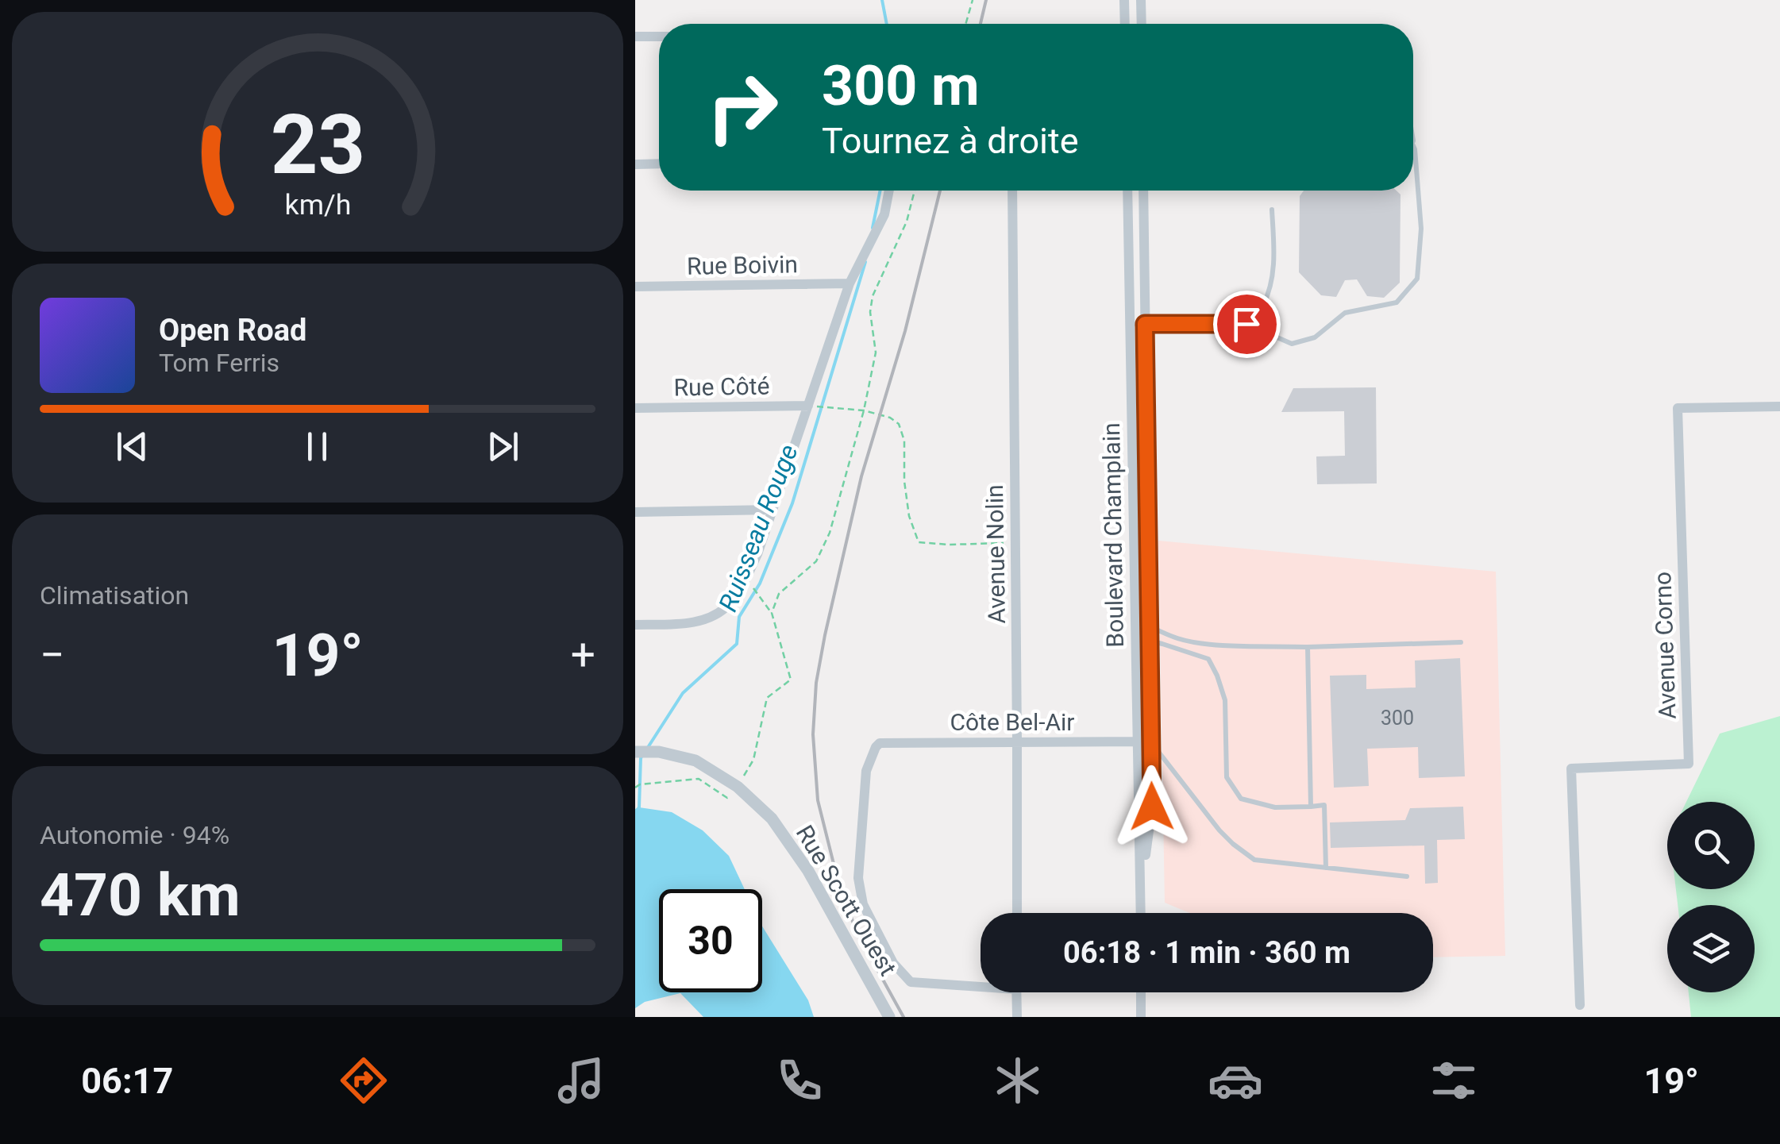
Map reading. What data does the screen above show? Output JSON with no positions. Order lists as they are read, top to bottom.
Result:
{
  "streets": {
    "street": [
      "Rue Boivin",
      "Rue Côté",
      "Boulevard Champlain",
      "Avenue Nolin",
      "Avenue Corno",
      "Côte Bel-Air",
      "Rue Scott Ouest"
    ]
  },
  "crossings": [
    ["Boulevard Champlain", "Côte Bel-Air"],
    ["Avenue Nolin", "Côte Bel-Air"]
  ],
  "water": ["Ruisseau Rouge"],
  "house_numbers": ["300"],
  "page": {
    "turn": ["300 m", "Tournez à droite"],
    "song": ["Open Road", "Tom Ferris"],
    "tile": [
      "Climatisation",
      ["Autonomie · 94%", "470 km"]
    ],
    "heat": ["−", "19°", "+"],
    "limit": "30",
    "trip": "06:18 · 1 min · 360 m",
    "tabs": ["06:17", "19°"],
    "gauge": ["23", "km/h"]
  }
}
